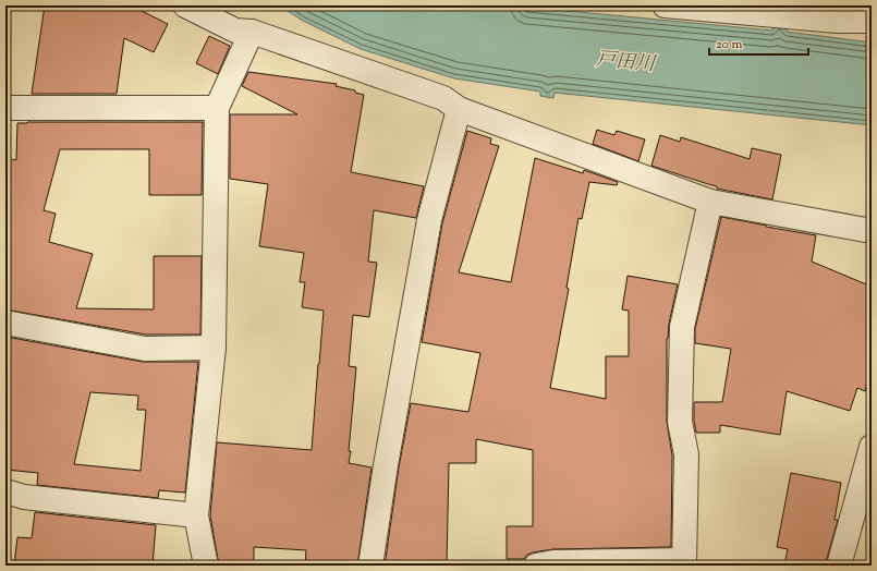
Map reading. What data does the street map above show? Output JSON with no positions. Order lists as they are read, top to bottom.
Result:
{
  "water": ["戸田川"],
  "scale_bar": "20 m"
}
